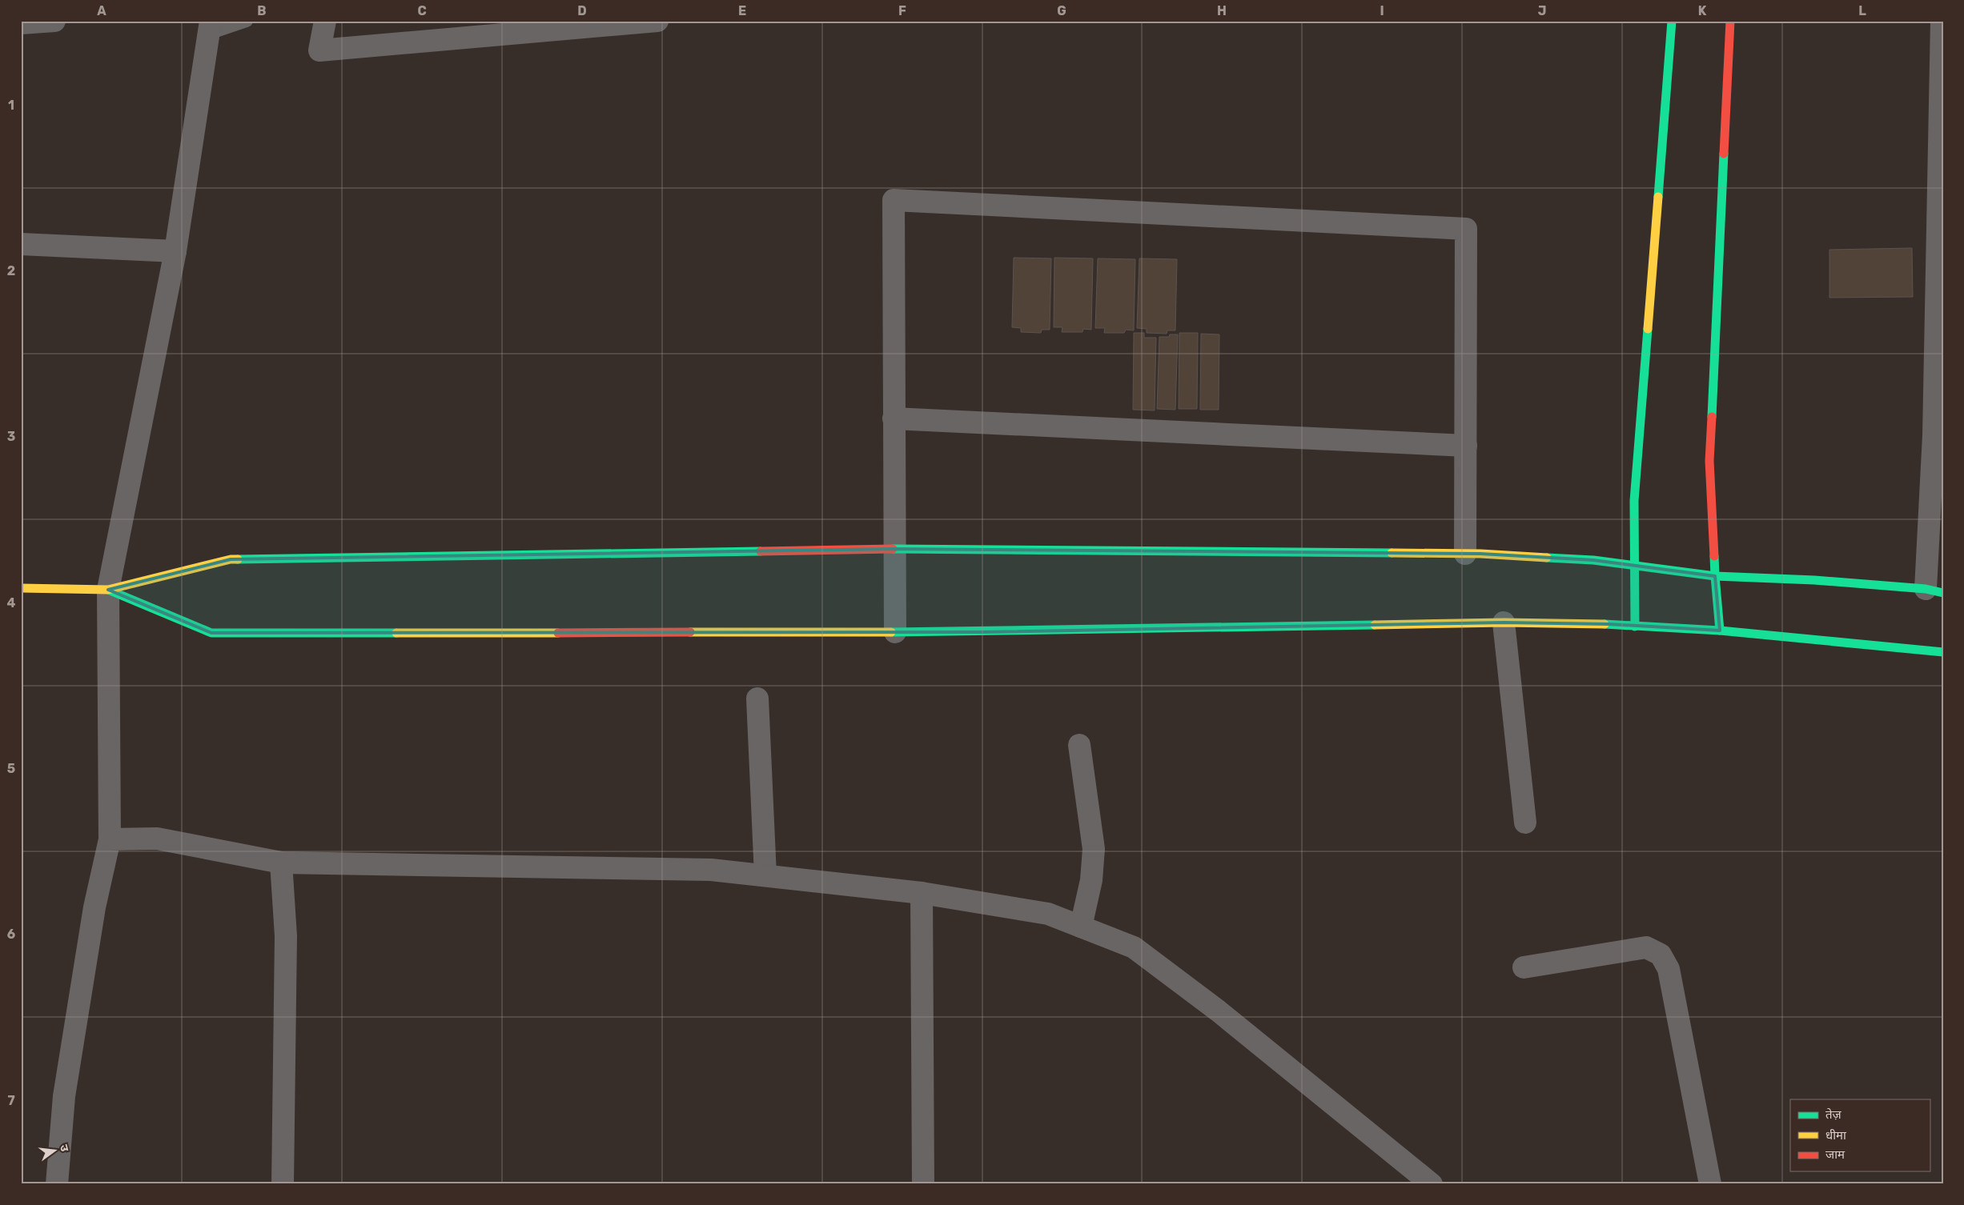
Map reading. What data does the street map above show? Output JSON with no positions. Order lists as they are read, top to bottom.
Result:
{
  "legend": ["तेज़", "धीमा", "जाम"],
  "north": "right",
  "grid": {
    "columns": [
      "A",
      "B",
      "C",
      "D",
      "E",
      "F",
      "G",
      "H",
      "I",
      "J",
      "K",
      "L"
    ],
    "rows": [
      "1",
      "2",
      "3",
      "4",
      "5",
      "6",
      "7"
    ]
  }
}
